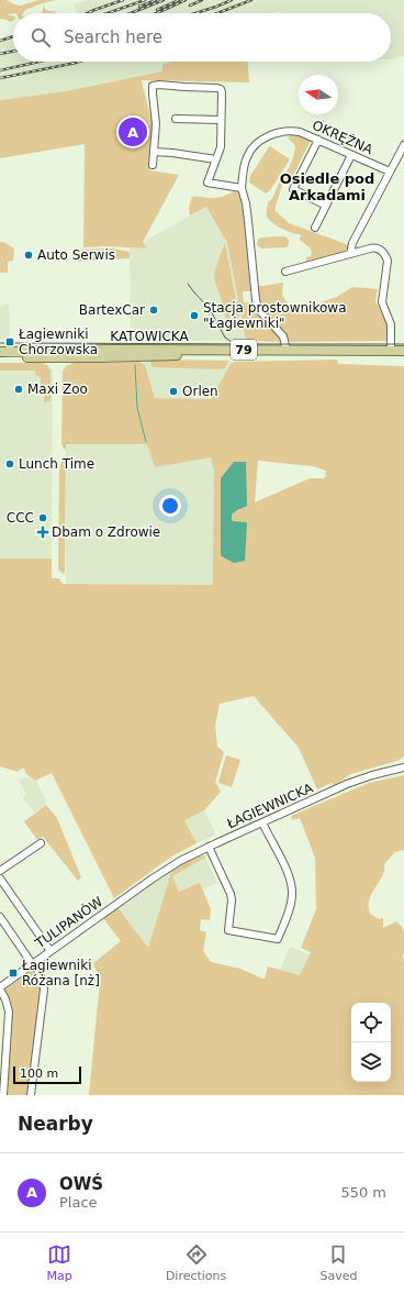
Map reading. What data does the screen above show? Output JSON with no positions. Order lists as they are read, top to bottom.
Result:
{
  "streets": {
    "main road": ["KATOWICKA", "79"],
    "street": ["OKRĘŻNA", "ŁAGIEWNICKA", "TULIPANÓW"]
  },
  "crossings": [
    ["OKRĘŻNA", "KATOWICKA"],
    ["ŁAGIEWNICKA", "TULIPANÓW"]
  ],
  "districts": ["Osiedle pod Arkadami"],
  "places": {
    "other": [
      "Auto Serwis",
      "BartexCar",
      "Stacja prostownikowa \"Łagiewniki\"",
      "Maxi Zoo",
      "Orlen",
      "Lunch Time",
      "CCC"
    ],
    "transit": ["Łagiewniki Chorzowska", "Łagiewniki Różana [nż]"],
    "health": ["Dbam o Zdrowie"]
  },
  "scale_bar": "100 m",
  "north": "left",
  "page": {
    "search": "Search here",
    "pins": "A",
    "scale": "100 m",
    "heading": "Nearby",
    "list": [
      {
        "mark": "A",
        "name": "OWŚ",
        "note": "Place",
        "value": "550 m"
      }
    ],
    "nav": ["Map", "Directions", "Saved"]
  }
}
